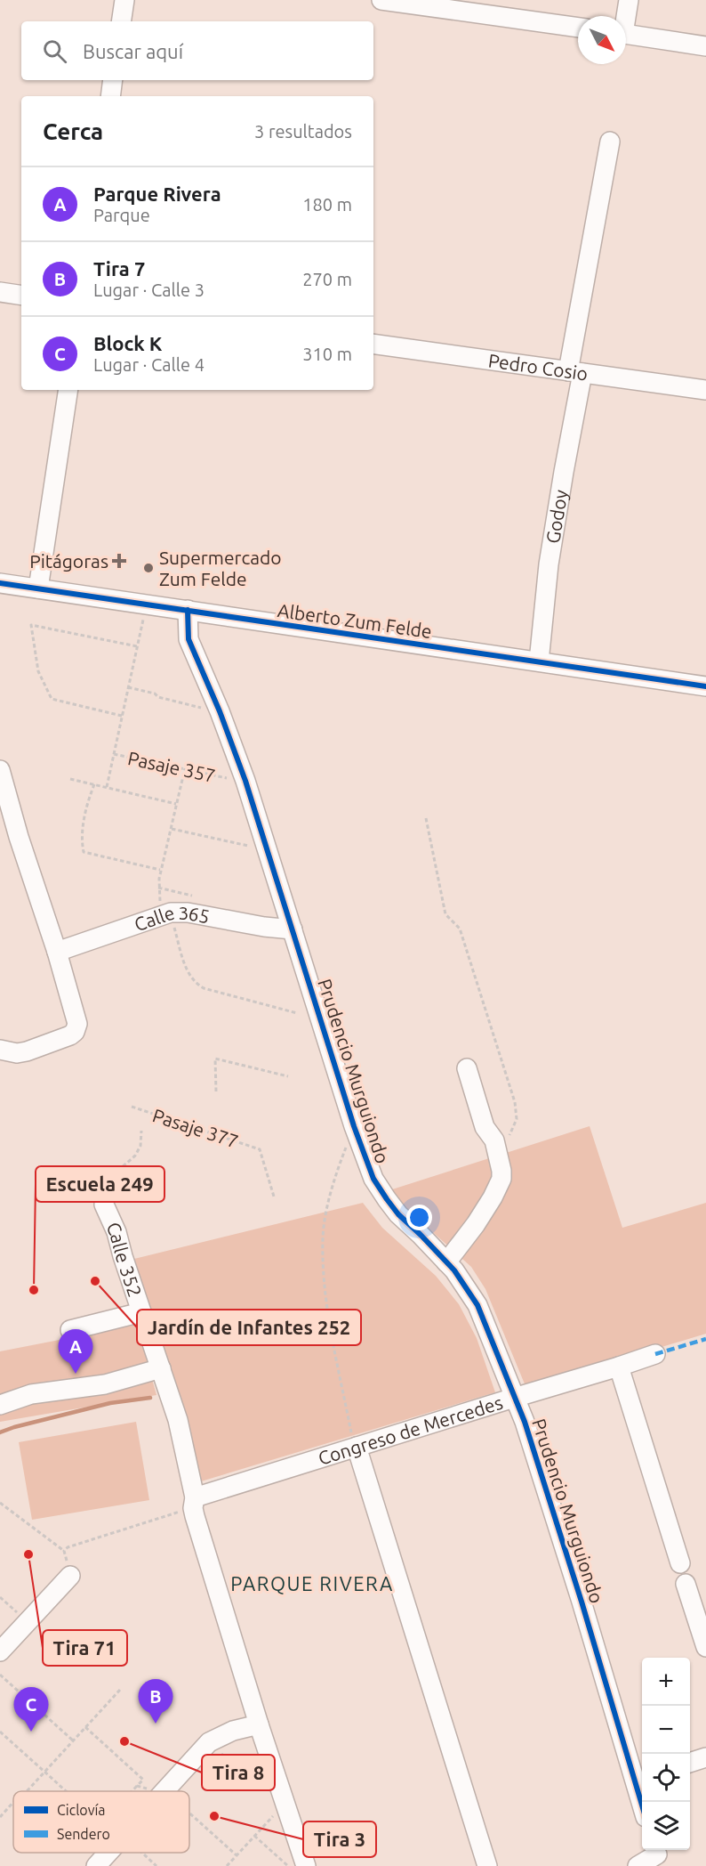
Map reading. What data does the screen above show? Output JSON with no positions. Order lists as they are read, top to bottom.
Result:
{
  "streets": {
    "street": [
      "Pedro Cosio",
      "Godoy",
      "Alberto Zum Felde",
      "Calle 365",
      "Prudencio Murguiondo",
      "Calle 352",
      "Congreso de Mercedes"
    ],
    "path": ["Pasaje 357", "Pasaje 377"]
  },
  "crossings": [
    ["Pedro Cosio", "Godoy"],
    ["Godoy", "Alberto Zum Felde"],
    ["Alberto Zum Felde", "Prudencio Murguiondo"],
    ["Calle 365", "Prudencio Murguiondo"],
    ["Prudencio Murguiondo", "Congreso de Mercedes"],
    ["Calle 352", "Congreso de Mercedes"]
  ],
  "districts": ["PARQUE RIVERA"],
  "places": {
    "health": ["Pitágoras"],
    "other": [
      "Supermercado Zum Felde",
      "Jardín de Infantes 252",
      "Escuela 249",
      "Tira 71",
      "Tira 8",
      "Tira 3"
    ]
  },
  "legend": ["Ciclovía", "Sendero"],
  "north": "bottom right",
  "page": {
    "search": "Buscar aquí",
    "heading": ["Cerca", "3 resultados"],
    "list": [
      {
        "mark": "A",
        "name": "Parque Rivera",
        "note": "Parque",
        "value": "180 m"
      },
      {
        "mark": "B",
        "name": "Tira 7",
        "note": "Lugar · Calle 3",
        "value": "270 m"
      },
      {
        "mark": "C",
        "name": "Block K",
        "note": "Lugar · Calle 4",
        "value": "310 m"
      }
    ],
    "pins": ["A", "B", "C"],
    "map_buttons": ["+", "−"]
  }
}
